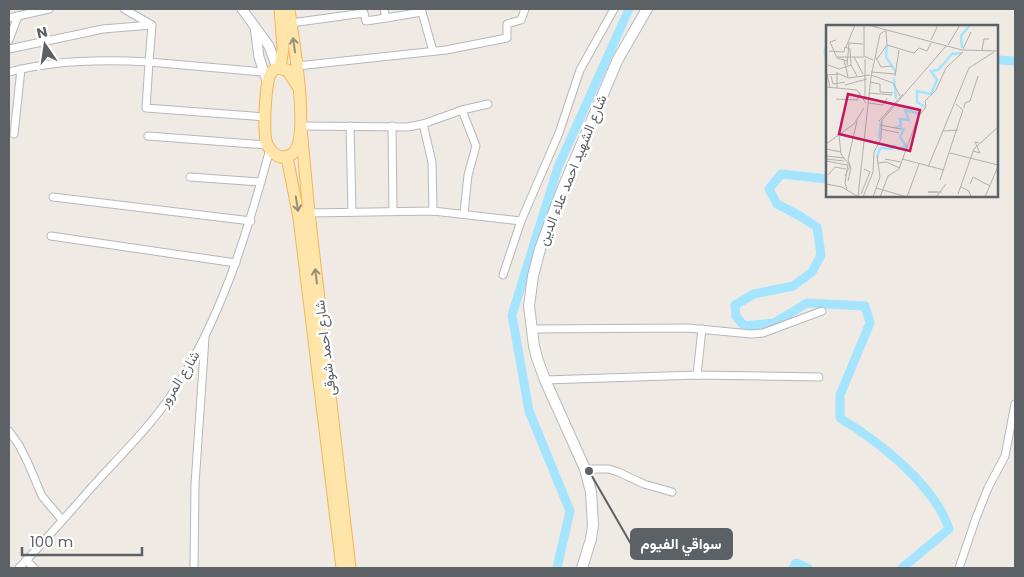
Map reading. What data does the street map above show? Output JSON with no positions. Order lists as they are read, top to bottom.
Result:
{
  "streets": {
    "main road": ["شارع الشهيد احمد علاء الدين", "شارع احمد شوقى"],
    "street": ["شارع المرور"]
  },
  "places": ["سواقي الفيوم"],
  "scale_bar": "100 m",
  "north": "top"
}
